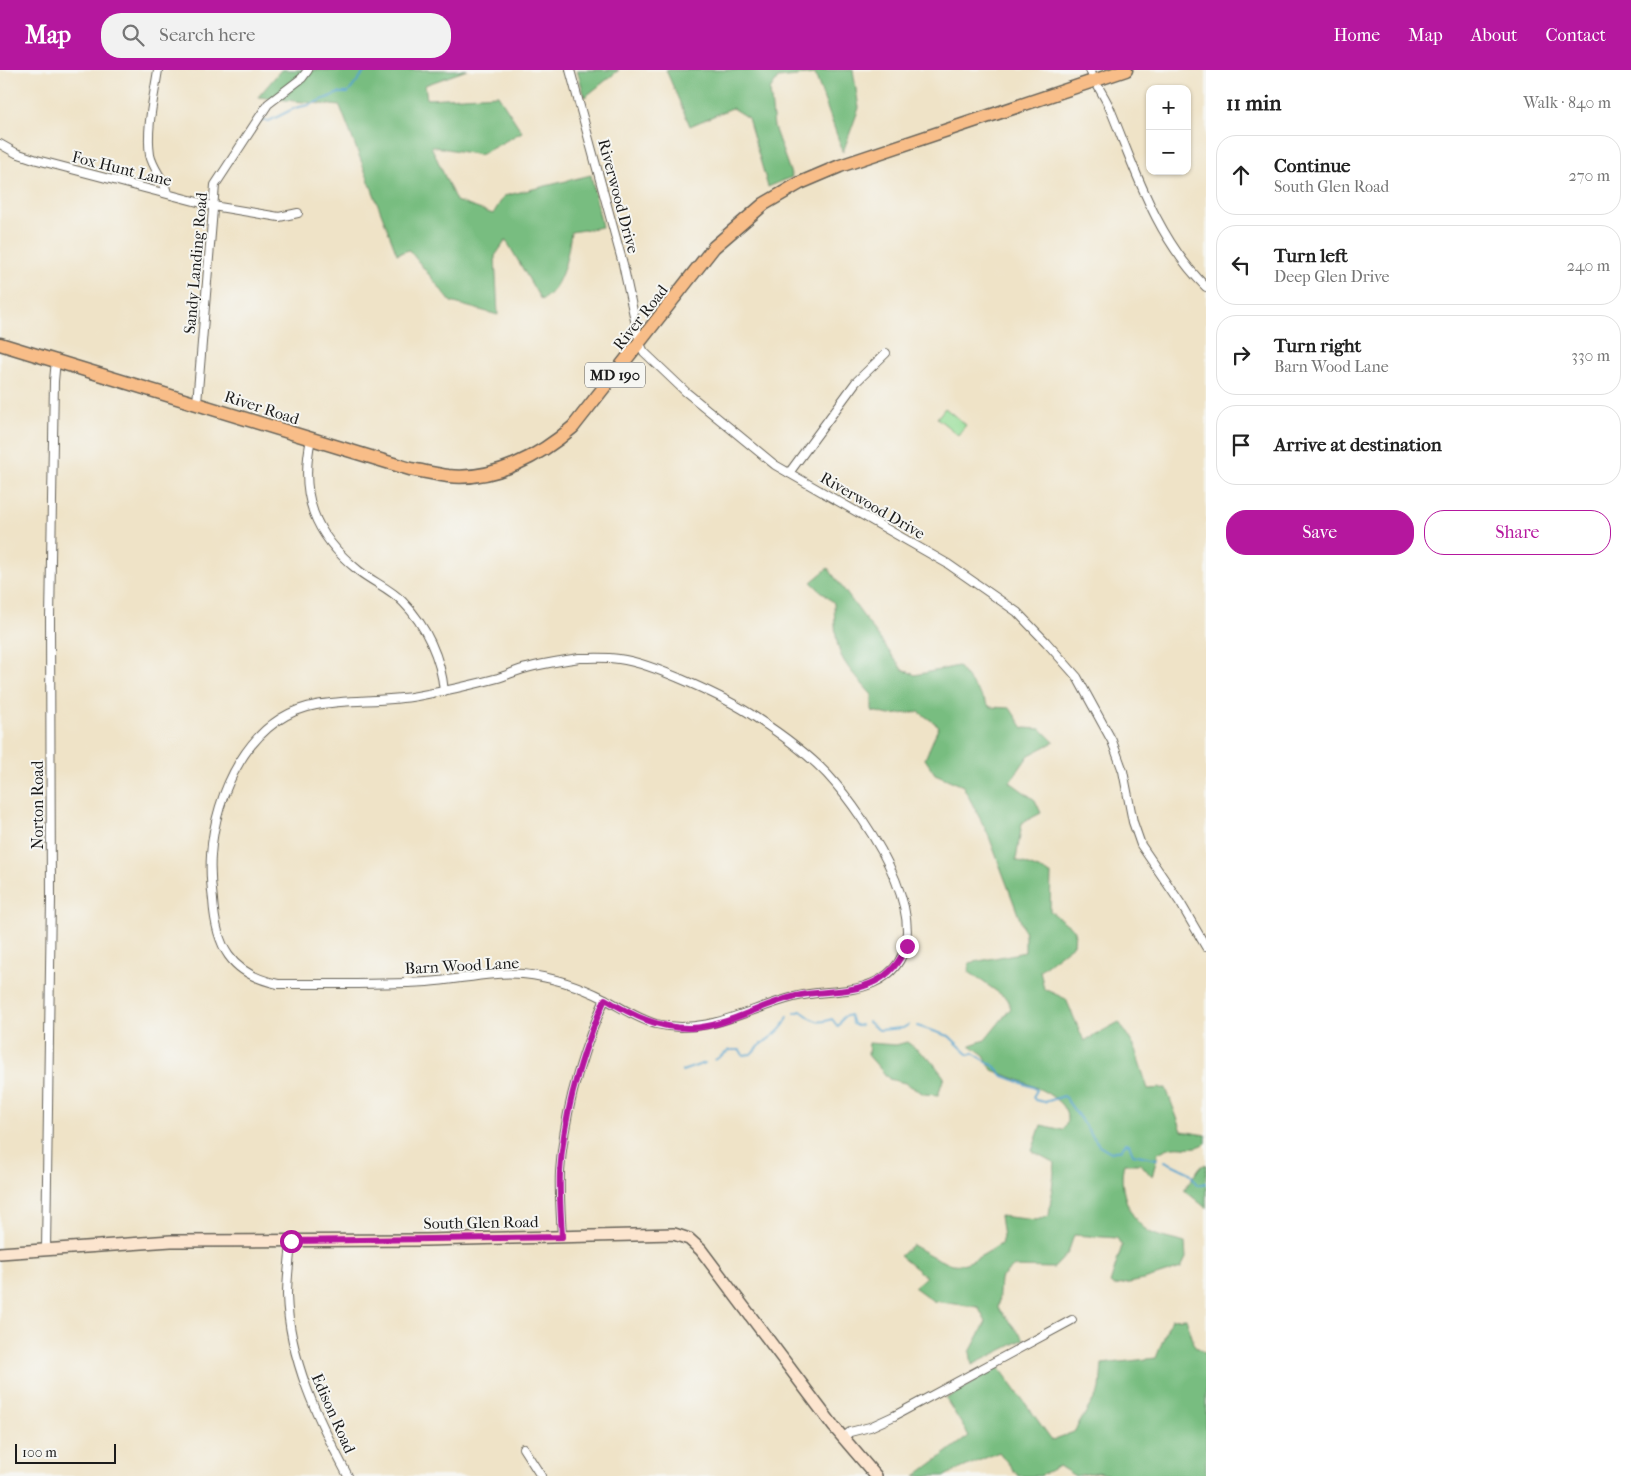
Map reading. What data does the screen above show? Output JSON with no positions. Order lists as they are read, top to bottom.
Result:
{
  "streets": {
    "main road": ["River Road", "MD 190", "South Glen Road"],
    "street": [
      "Fox Hunt Lane",
      "Riverwood Drive",
      "Sandy Landing Road",
      "Norton Road",
      "Barn Wood Lane",
      "Edison Road"
    ]
  },
  "crossings": [
    ["Fox Hunt Lane", "Sandy Landing Road"],
    ["Riverwood Drive", "River Road"],
    ["Sandy Landing Road", "River Road"],
    ["River Road", "Norton Road"],
    ["Norton Road", "South Glen Road"],
    ["South Glen Road", "Edison Road"]
  ],
  "scale_bar": "100 m",
  "page": {
    "header": "Map",
    "search": "Search here",
    "nav": [
      "Home",
      "Map",
      "About",
      "Contact"
    ],
    "heading": ["11 min", "Walk · 840 m"],
    "map_buttons": ["+", "−"],
    "list": [
      ["Continue", "South Glen Road", "270 m"],
      ["Turn left", "Deep Glen Drive", "240 m"],
      ["Turn right", "Barn Wood Lane", "330 m"],
      "Arrive at destination"
    ],
    "buttons": ["Save", "Share"],
    "scale": "100 m"
  }
}
